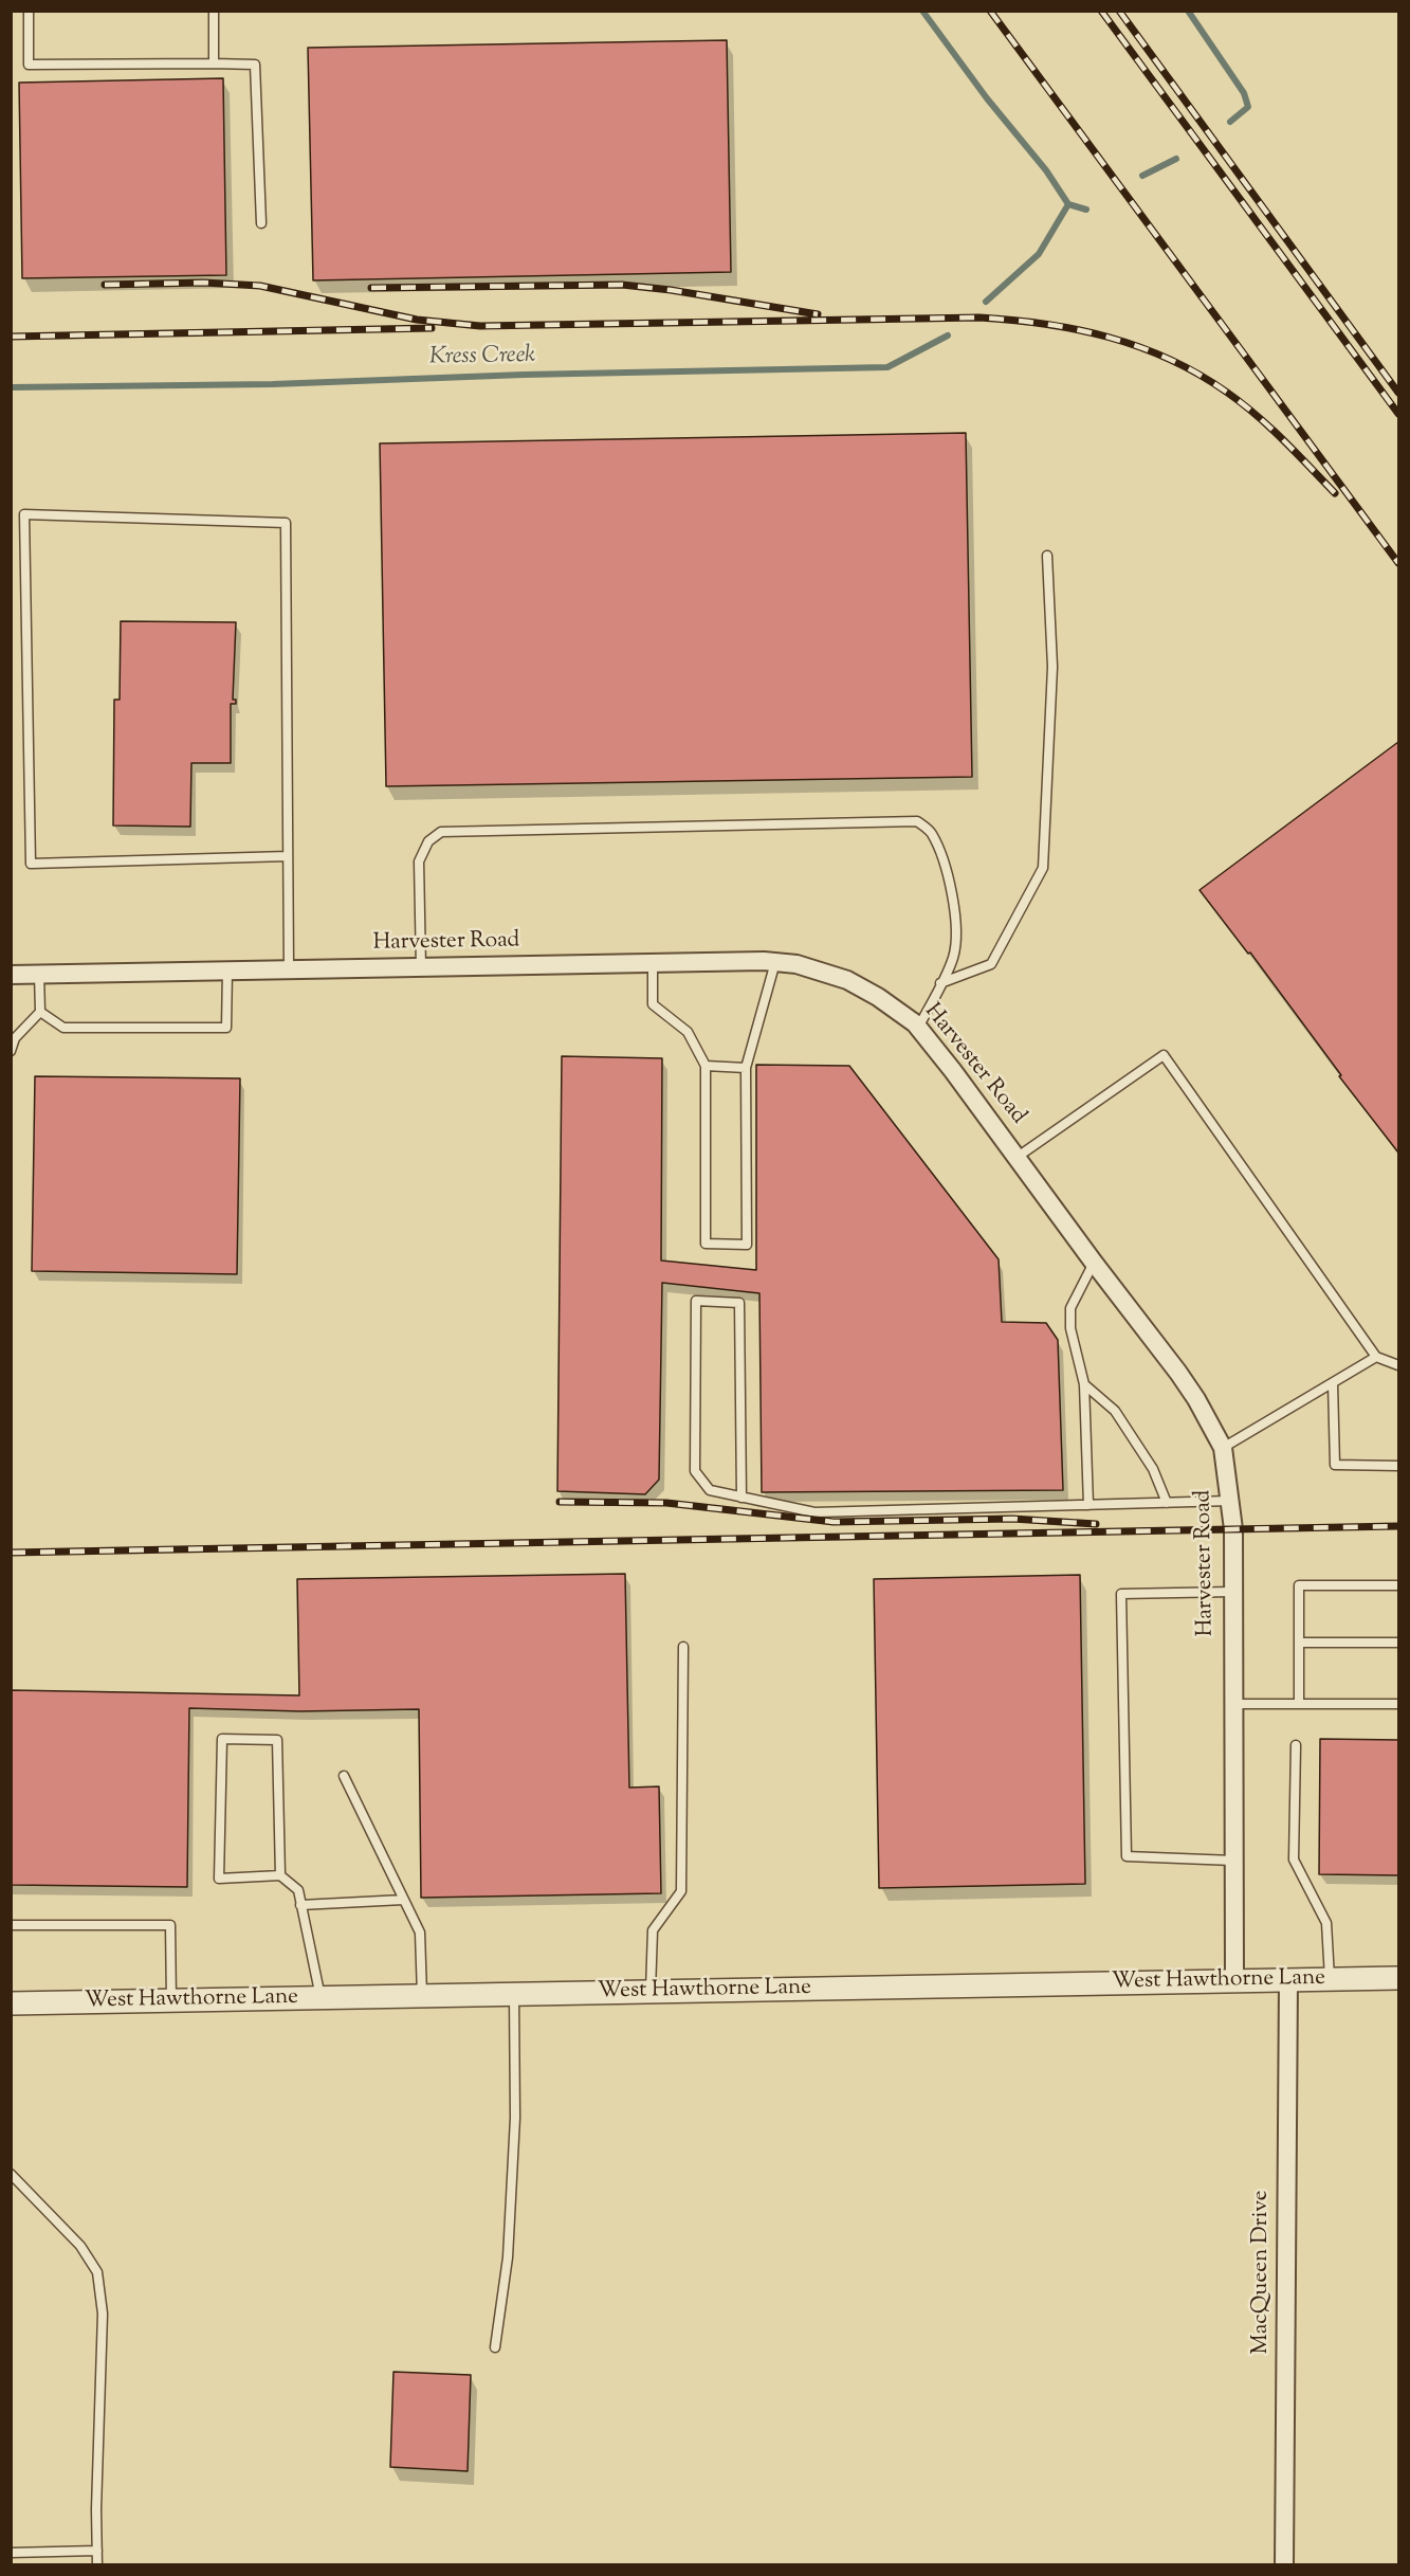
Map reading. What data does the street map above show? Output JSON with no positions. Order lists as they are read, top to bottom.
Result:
{
  "streets": {
    "street": ["Harvester Road", "West Hawthorne Lane", "MacQueen Drive"]
  },
  "crossings": [
    ["Harvester Road", "West Hawthorne Lane"],
    ["West Hawthorne Lane", "MacQueen Drive"]
  ],
  "water": ["Kress Creek"]
}
